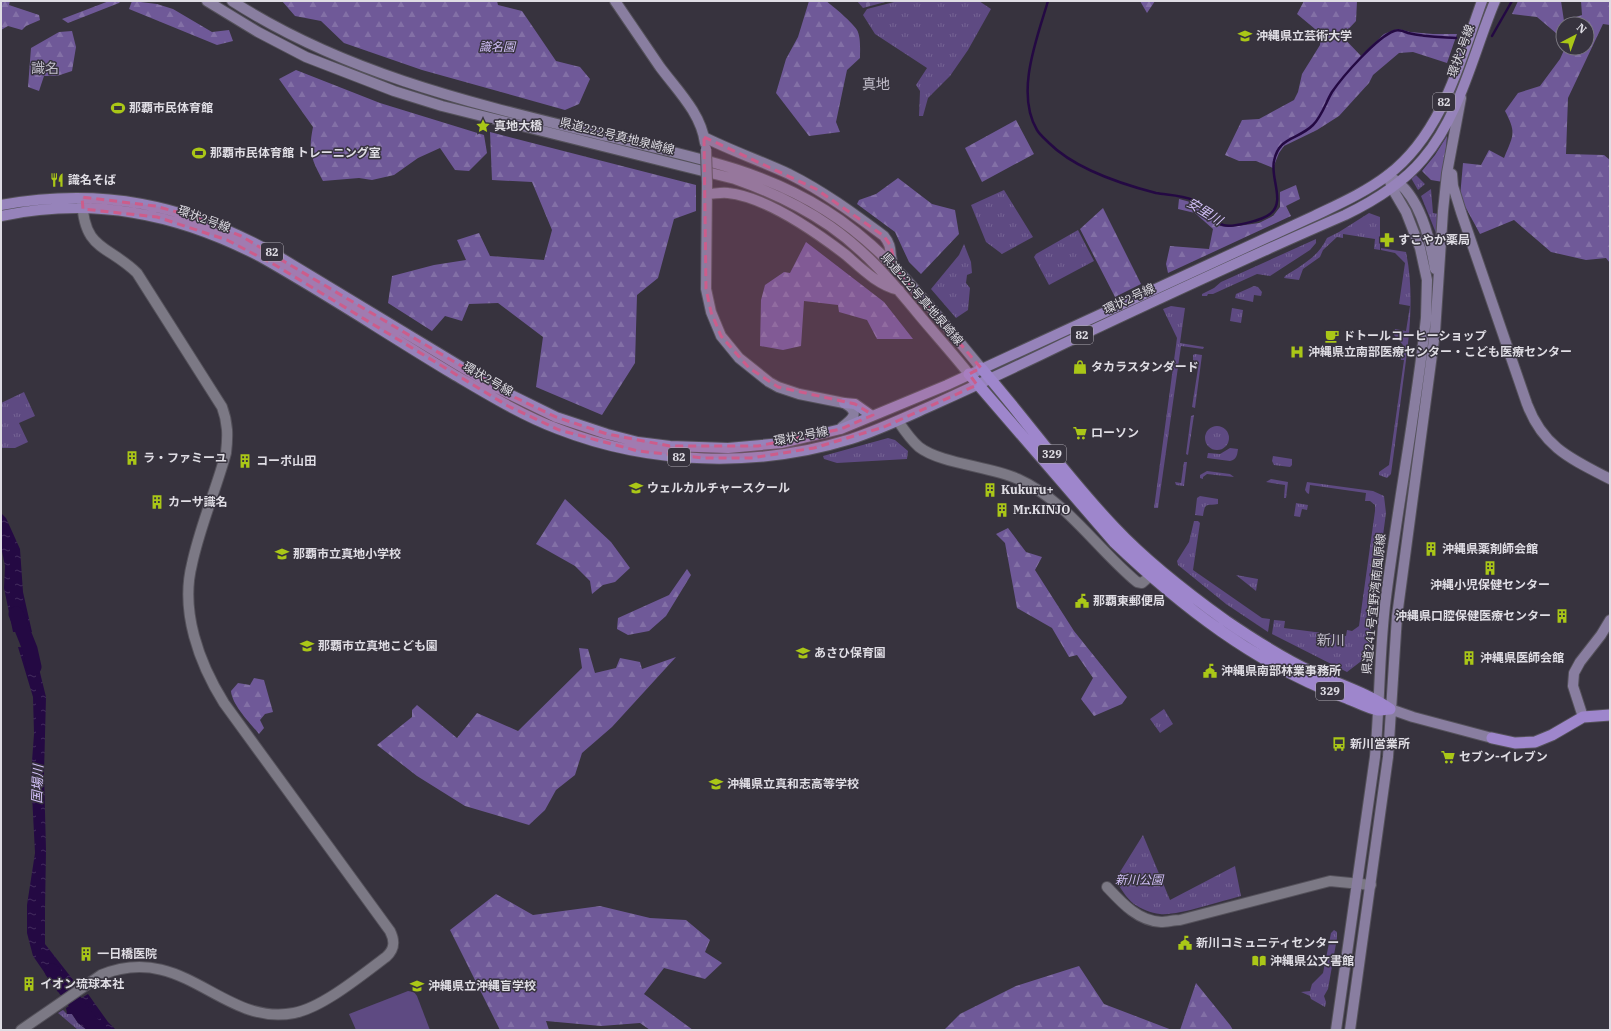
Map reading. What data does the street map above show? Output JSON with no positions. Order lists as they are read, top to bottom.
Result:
{
  "streets": {
    "highway": ["329"],
    "main road": [
      "環状2号線",
      "82",
      "県道222号真地泉崎線",
      "県道241号宜野湾南風原線"
    ]
  },
  "crossings": [
    ["環状2号線", "県道222号真地泉崎線"],
    ["環状2号線", "329"],
    ["環状2号線", "県道241号宜野湾南風原線"],
    ["県道222号真地泉崎線", "329"],
    ["329", "県道241号宜野湾南風原線"]
  ],
  "districts": ["識名", "真地", "新川"],
  "water": ["安里川", "国場川"],
  "parks": ["識名園", "新川公園"],
  "places": {
    "school or university": [
      "沖縄県立芸術大学",
      "ウェルカルチャースクール",
      "那覇市立真地小学校",
      "那覇市立真地こども園",
      "あさひ保育園",
      "沖縄県立真和志高等学校",
      "沖縄県立沖縄盲学校"
    ],
    "sports": ["那覇市民体育館", "那覇市民体育館 トレーニング室"],
    "place": ["真地大橋"],
    "restaurant": ["識名そば"],
    "pharmacy": ["すこやか薬局"],
    "cafe": ["ドトールコーヒーショップ"],
    "hospital": ["沖縄県立南部医療センター・こども医療センター"],
    "shop": ["タカラスタンダード"],
    "supermarket": ["ローソン", "セブン-イレブン"],
    "building": [
      "ラ・ファミーユ",
      "コーポ山田",
      "Kukuru+",
      "カーサ識名",
      "Mr.KINJO",
      "沖縄県薬剤師会館",
      "沖縄小児保健センター",
      "沖縄県口腔保健医療センター",
      "沖縄県医師会館",
      "一日橋医院",
      "イオン琉球本社"
    ],
    "public building": ["那覇東郵便局", "沖縄県南部林業事務所", "新川コミュニティセンター"],
    "bus stop": ["新川営業所"],
    "library": ["沖縄県公文書館"]
  },
  "north": "top right"
}
